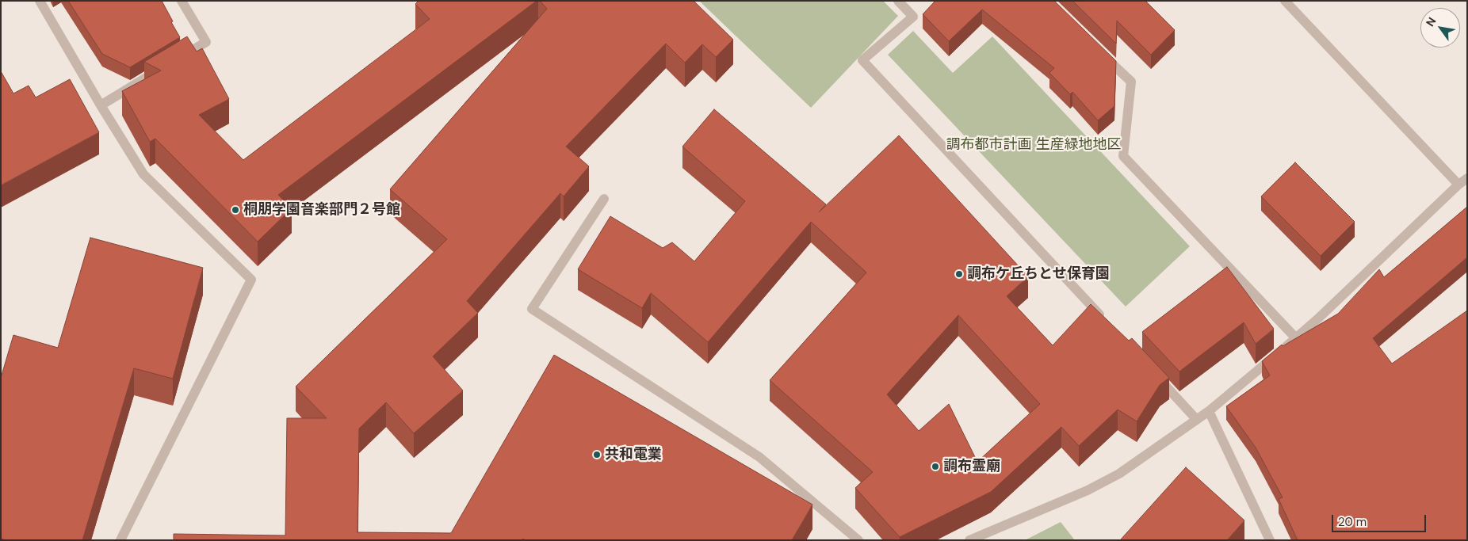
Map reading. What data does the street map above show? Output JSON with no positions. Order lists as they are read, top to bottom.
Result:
{
  "parks": ["調布都市計画 生産緑地地区"],
  "places": [
    "桐朋学園音楽部門２号館",
    "調布ケ丘ちとせ保育園",
    "共和電業",
    "調布霊廟"
  ],
  "scale_bar": "20 m",
  "north": "top left"
}
